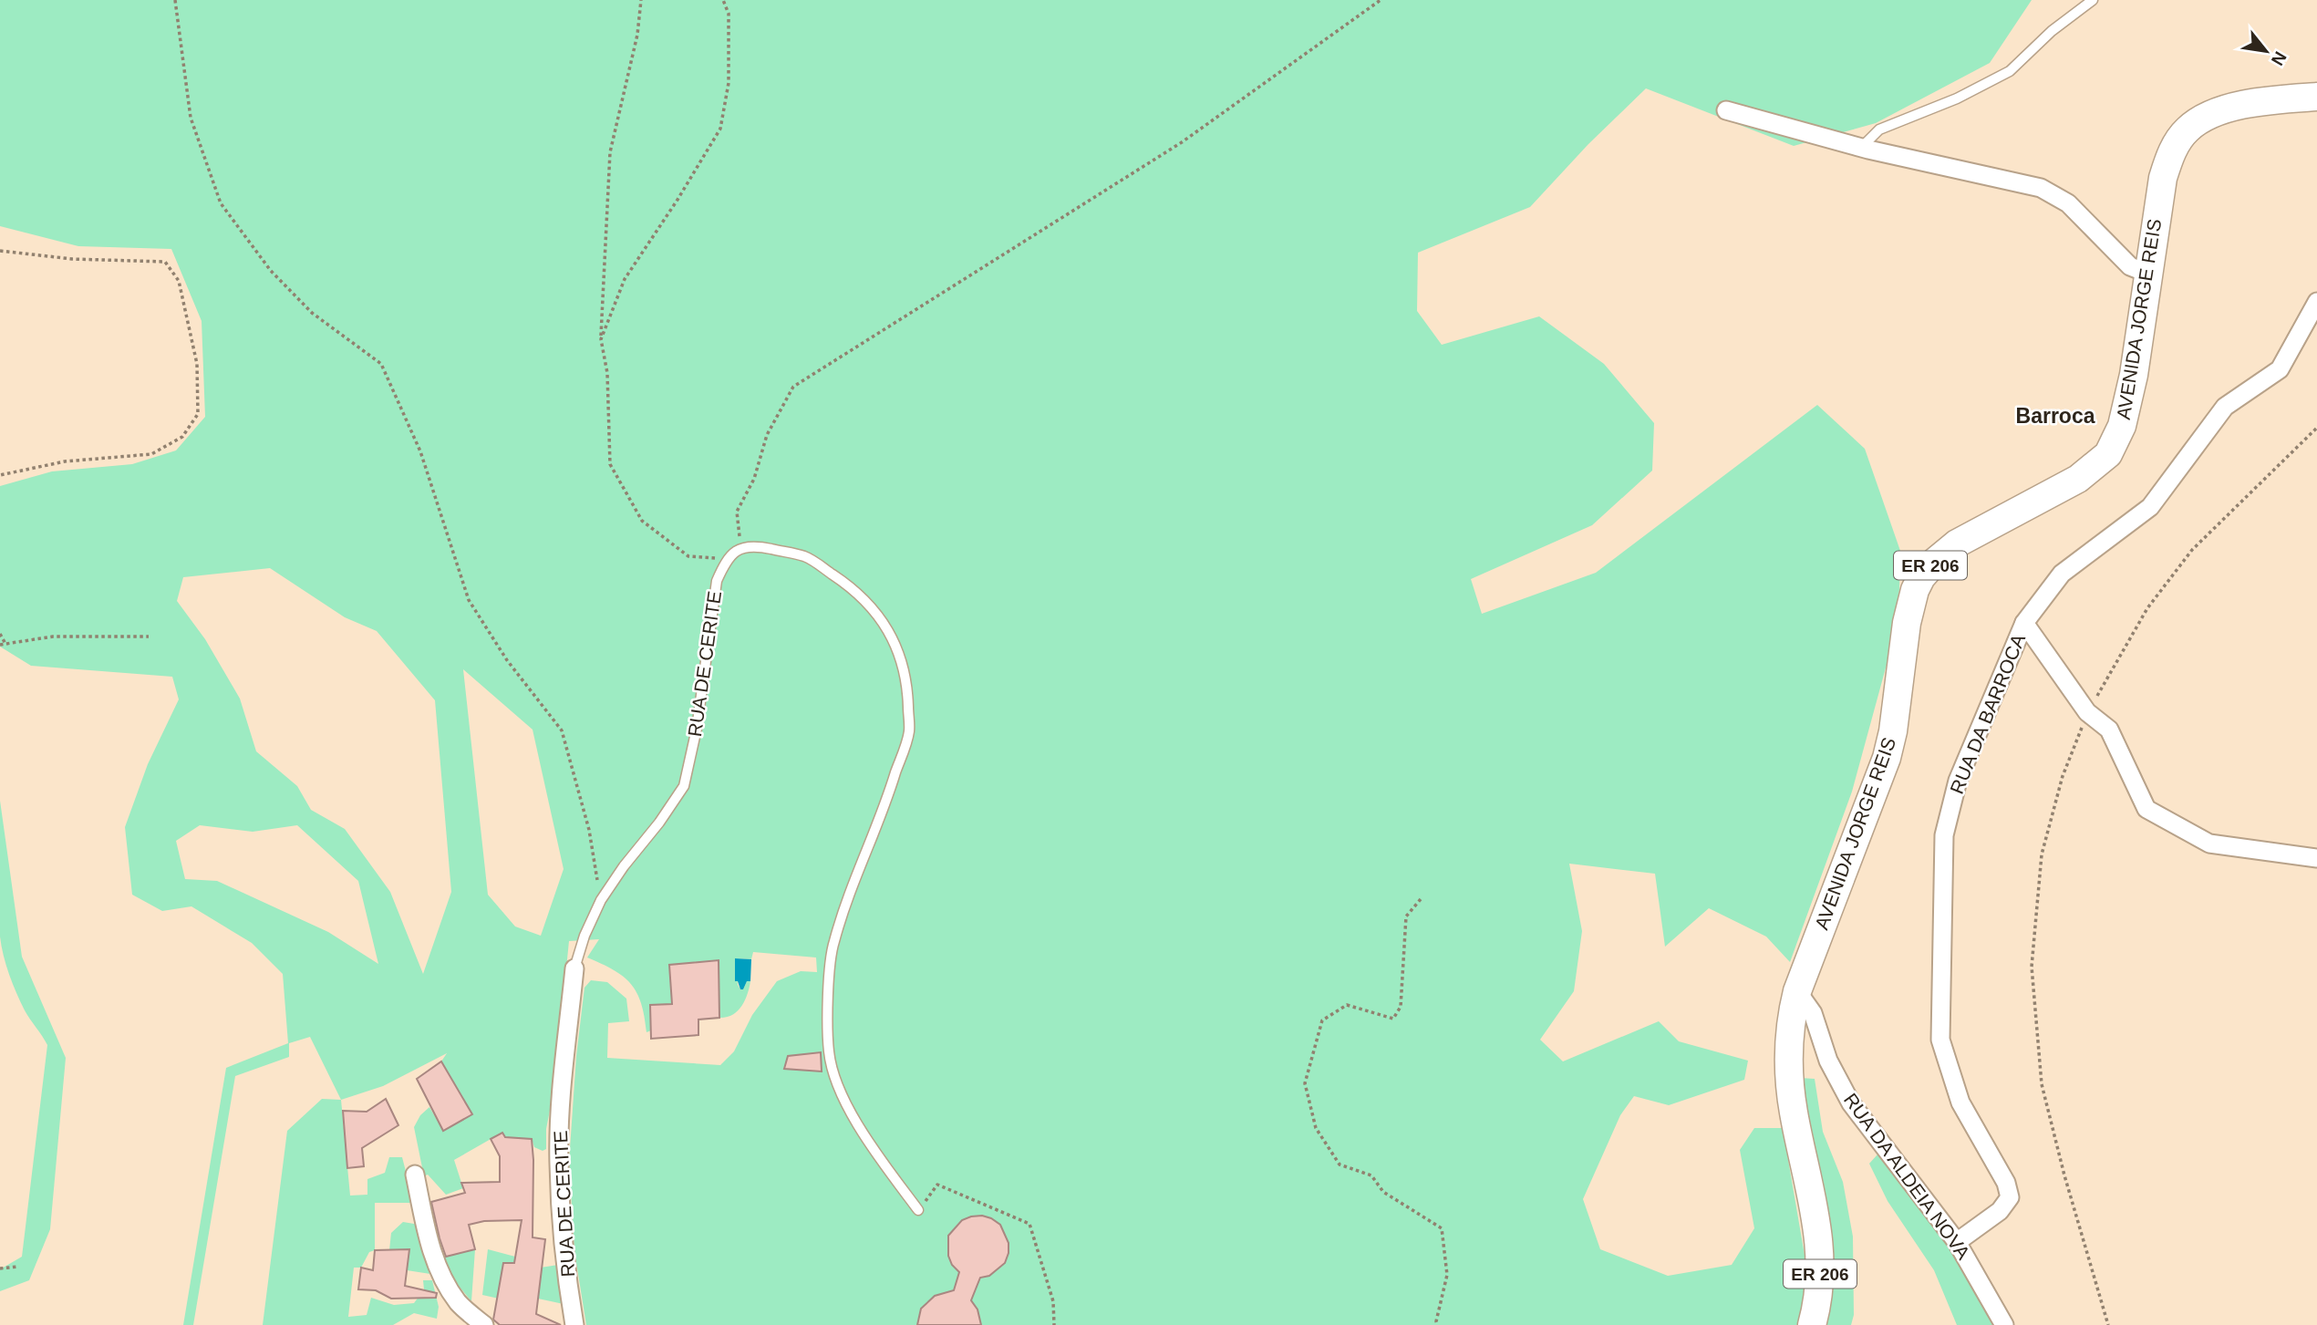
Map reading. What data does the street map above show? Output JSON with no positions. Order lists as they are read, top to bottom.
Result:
{
  "streets": {
    "main road": ["AVENIDA JORGE REIS", "ER 206"],
    "street": ["RUA DE CERITE", "RUA DA BARROCA", "RUA DA ALDEIA NOVA"]
  },
  "crossings": [
    ["AVENIDA JORGE REIS", "RUA DA ALDEIA NOVA"],
    ["RUA DA BARROCA", "RUA DA ALDEIA NOVA"]
  ],
  "districts": ["Barroca"],
  "north": "bottom right"
}
